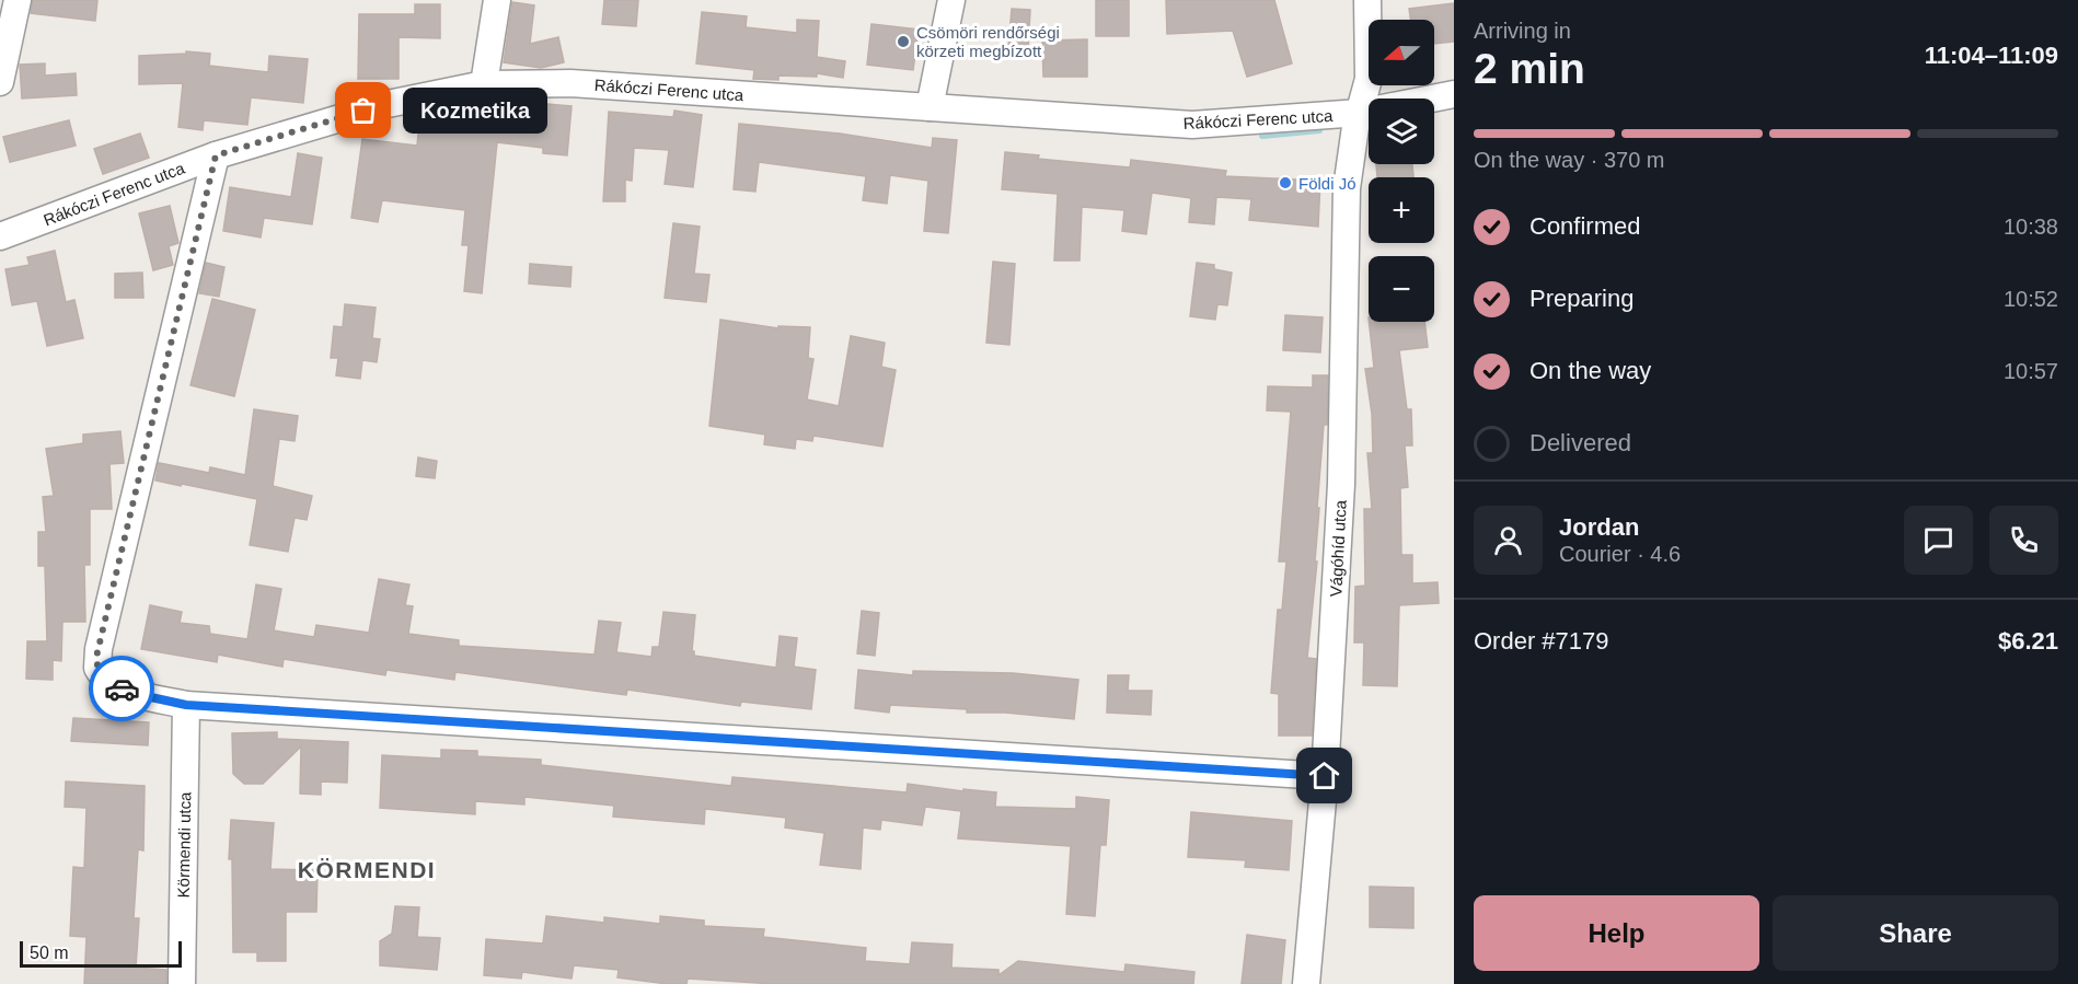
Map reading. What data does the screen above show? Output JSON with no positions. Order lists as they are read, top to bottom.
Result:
{
  "streets": {
    "street": ["Rákóczi Ferenc utca", "Vágóhíd utca", "Körmendi utca"]
  },
  "crossings": [
    ["Rákóczi Ferenc utca", "Vágóhíd utca"]
  ],
  "districts": ["KÖRMENDI"],
  "places": ["Csömöri rendőrségi körzeti megbízott", "Kozmetika", "Földi Jó"],
  "scale_bar": "50 m",
  "north": "left",
  "page": {
    "heading": ["2 min", "Arriving in", "11:04–11:09"],
    "panel": [
      "Jordan",
      "Courier · 4.6",
      "Order #7179",
      "$6.21"
    ],
    "map_buttons": ["+", "−"],
    "bubble": "Kozmetika",
    "bar": "On the way · 370 m",
    "list": [
      ["Confirmed", "10:38"],
      ["Preparing", "10:52"],
      ["On the way", "10:57"],
      "Delivered"
    ],
    "buttons": ["Help", "Share"],
    "scale": "50 m"
  }
}
